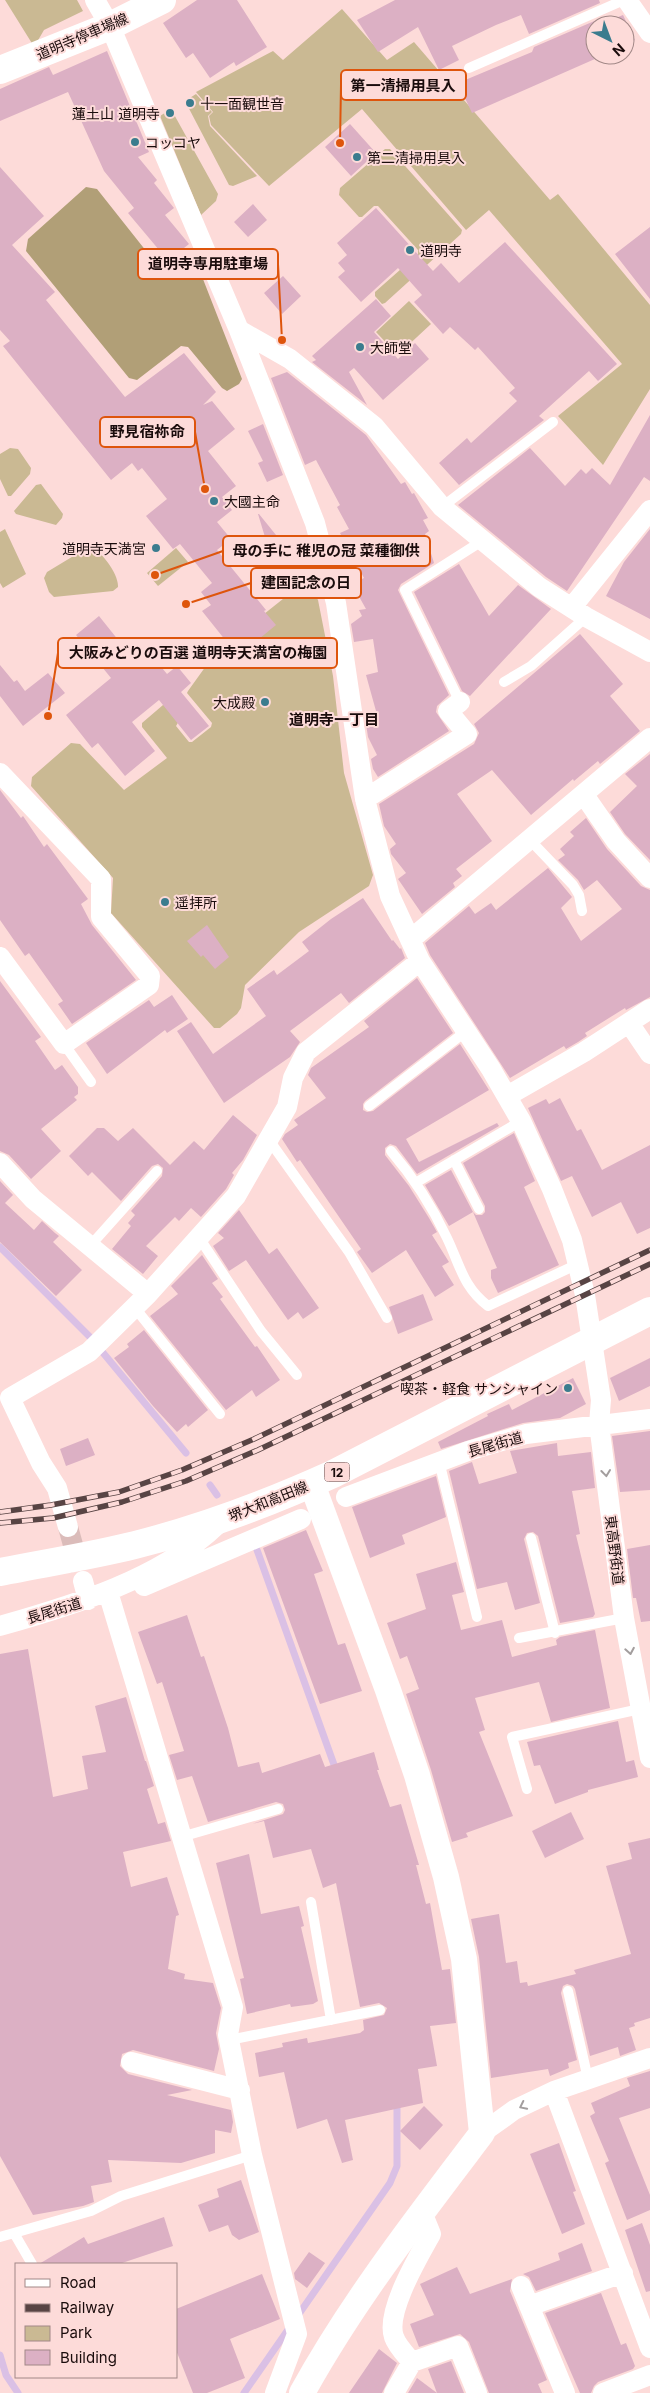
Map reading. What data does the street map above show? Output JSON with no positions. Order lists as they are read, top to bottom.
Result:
{
  "streets": {
    "main road": ["道明寺停車場線", "12", "堺大和高田線"],
    "street": ["長尾街道", "東高野街道"]
  },
  "crossings": [
    ["道明寺停車場線", "東高野街道"],
    ["長尾街道", "東高野街道"],
    ["堺大和高田線", "東高野街道"]
  ],
  "districts": ["道明寺一丁目"],
  "places": [
    "十一面観世音",
    "蓮土山 道明寺",
    "コッコヤ",
    "第一清掃用具入",
    "第二清掃用具入",
    "道明寺",
    "道明寺専用駐車場",
    "大師堂",
    "野見宿祢命",
    "大國主命",
    "道明寺天満宮",
    "母の手に 稚児の冠 菜種御供",
    "建国記念の日",
    "大成殿",
    "大阪みどりの百選 道明寺天満宮の梅園",
    "遥拝所",
    "喫茶・軽食 サンシャイン"
  ],
  "legend": [
    "Road",
    "Railway",
    "Park",
    "Building"
  ],
  "north": "bottom right"
}
